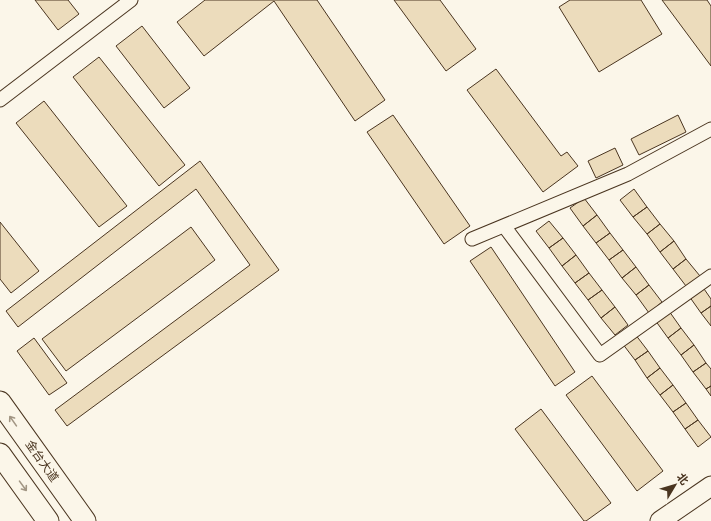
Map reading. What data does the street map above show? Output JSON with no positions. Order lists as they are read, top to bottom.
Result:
{
  "streets": {
    "main road": ["金台大道"]
  },
  "north": "top right"
}
